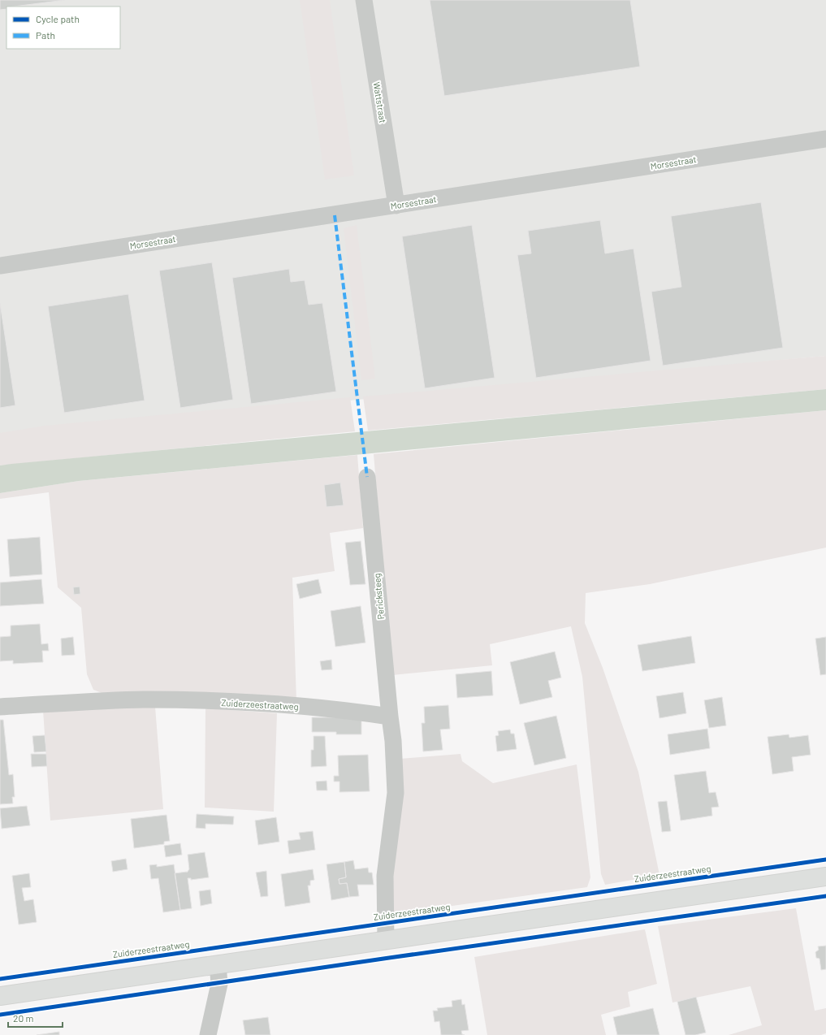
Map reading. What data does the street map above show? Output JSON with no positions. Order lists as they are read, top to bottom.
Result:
{
  "streets": {
    "street": [
      "Wattstraat",
      "Morsestraat",
      "Pericksteeg",
      "Zuiderzeestraatweg"
    ]
  },
  "crossings": [
    ["Wattstraat", "Morsestraat"],
    ["Pericksteeg", "Zuiderzeestraatweg"]
  ],
  "legend": ["Cycle path", "Path"],
  "scale_bar": "20 m"
}
